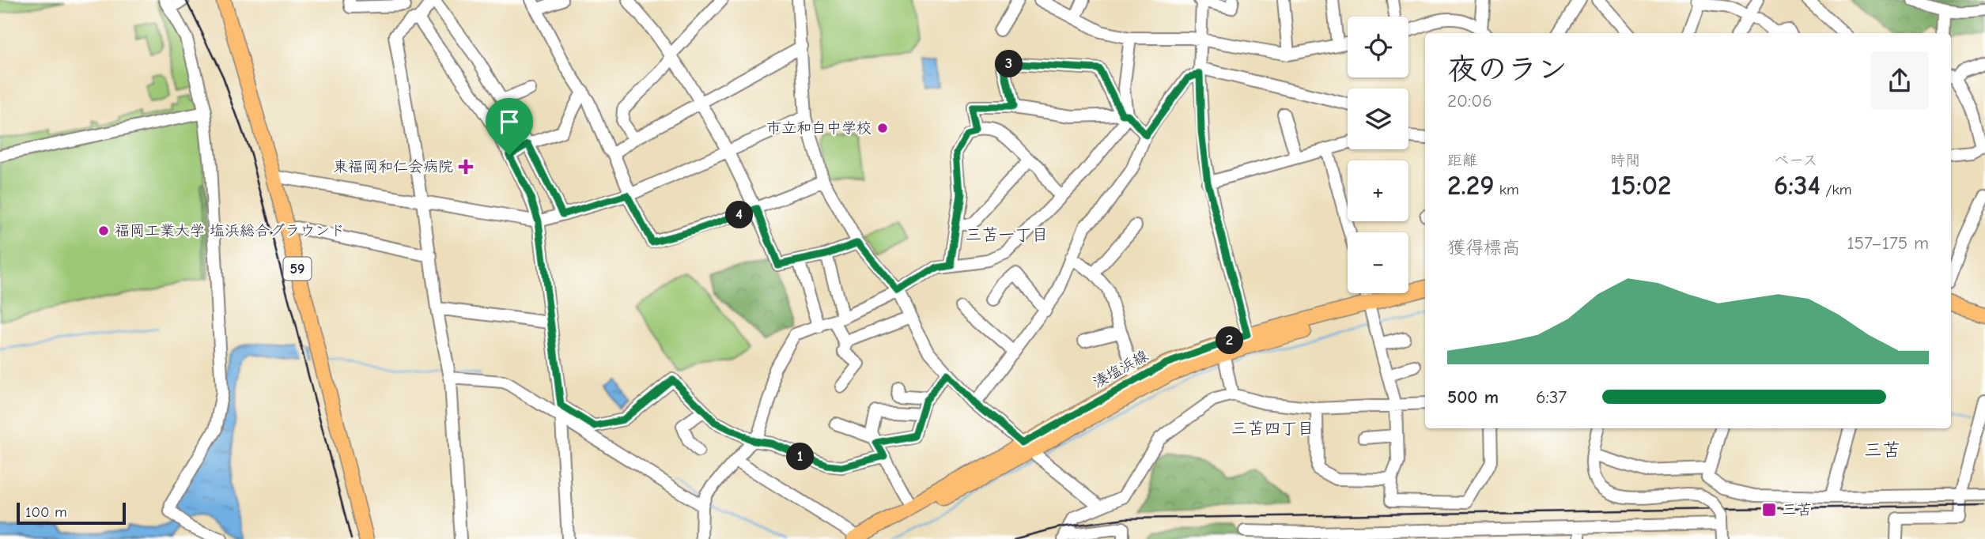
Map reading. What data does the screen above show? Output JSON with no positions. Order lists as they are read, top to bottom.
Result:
{
  "streets": {
    "main road": ["59", "湊塩浜線"]
  },
  "districts": ["三苫一丁目", "三苫四丁目", "三苫"],
  "places": {
    "other": ["市立和白中学校", "福岡工業大学 塩浜総合グラウンド"],
    "health": ["東福岡和仁会病院"],
    "transit": ["三苫"]
  },
  "scale_bar": "100 m",
  "page": {
    "map_buttons": ["+", "−"],
    "heading": ["夜のラン", "20:06"],
    "pins": [
      "3",
      "4",
      "2",
      "1"
    ],
    "stats": [
      ["距離", "2.29 km"],
      ["時間", "15:02"],
      ["ペース", "6:34 /km"]
    ],
    "chart": ["獲得標高", "157–175 m"],
    "list": [
      {
        "name": "500 m",
        "note": "6:37"
      }
    ],
    "scale": "100 m"
  }
}
